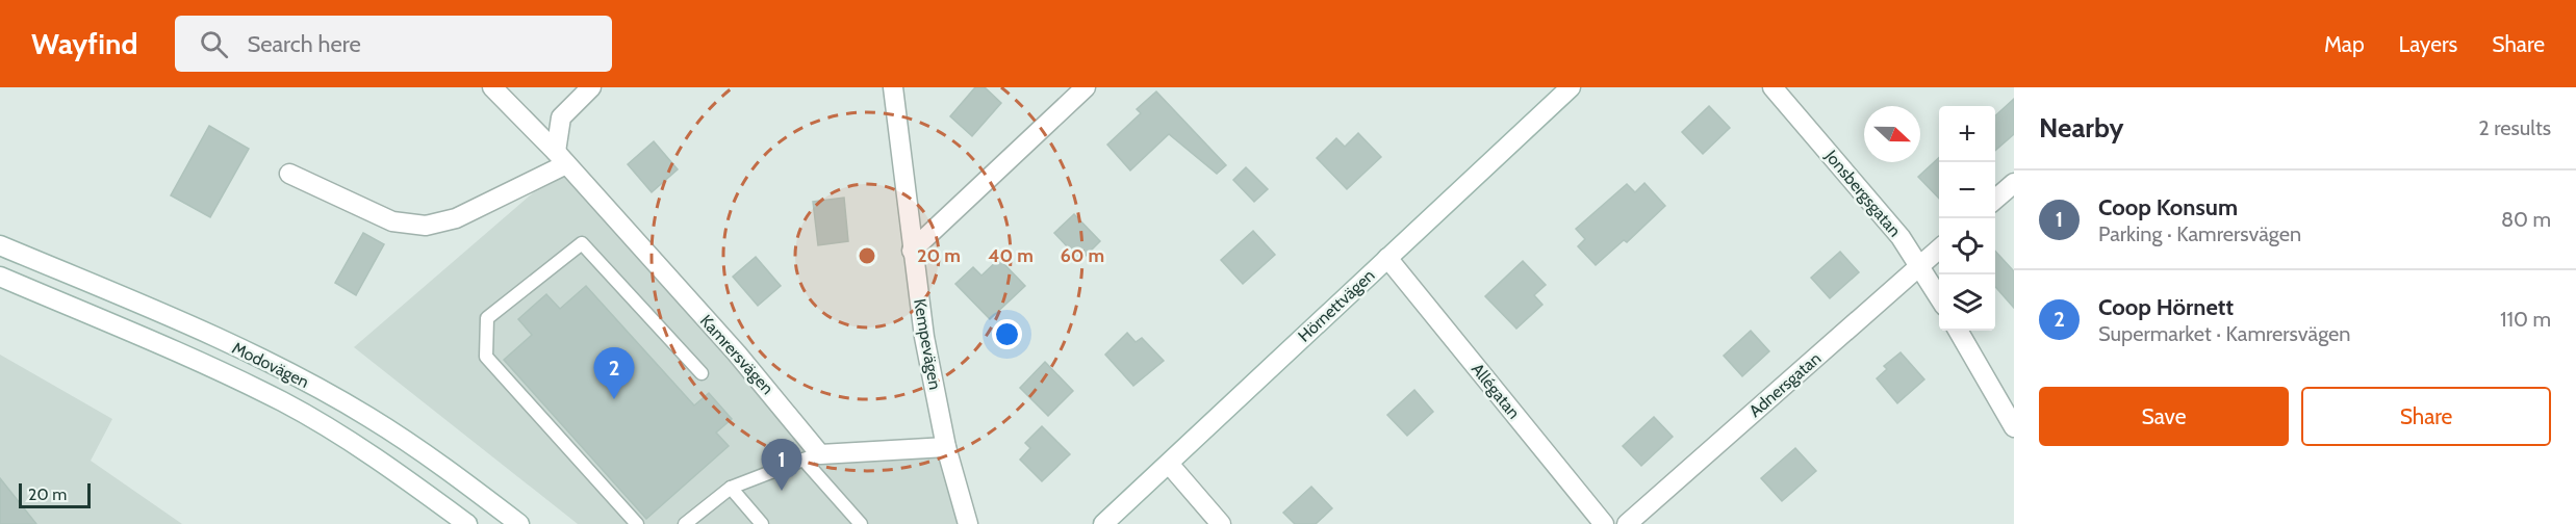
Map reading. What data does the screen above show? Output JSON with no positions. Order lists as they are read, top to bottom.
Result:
{
  "streets": {
    "street": [
      "Jonsbergsgatan",
      "Hörnettvägen",
      "Kempevägen",
      "Kamrersvägen",
      "Modovägen",
      "Adnersgatan",
      "Allégatan"
    ]
  },
  "crossings": [
    ["Jonsbergsgatan", "Adnersgatan"],
    ["Hörnettvägen", "Allégatan"]
  ],
  "scale_bar": "20 m",
  "north": "right",
  "page": {
    "header": "Wayfind",
    "search": "Search here",
    "nav": ["Map", "Layers", "Share"],
    "heading": ["Nearby", "2 results"],
    "map_buttons": ["+", "−"],
    "list": [
      {
        "mark": "1",
        "name": "Coop Konsum",
        "note": "Parking · Kamrersvägen",
        "value": "80 m"
      },
      {
        "mark": "2",
        "name": "Coop Hörnett",
        "note": "Supermarket · Kamrersvägen",
        "value": "110 m"
      }
    ],
    "pins": ["2", "1"],
    "buttons": ["Save", "Share"],
    "scale": "20 m"
  },
  "rings": ["20 m", "40 m", "60 m"]
}
